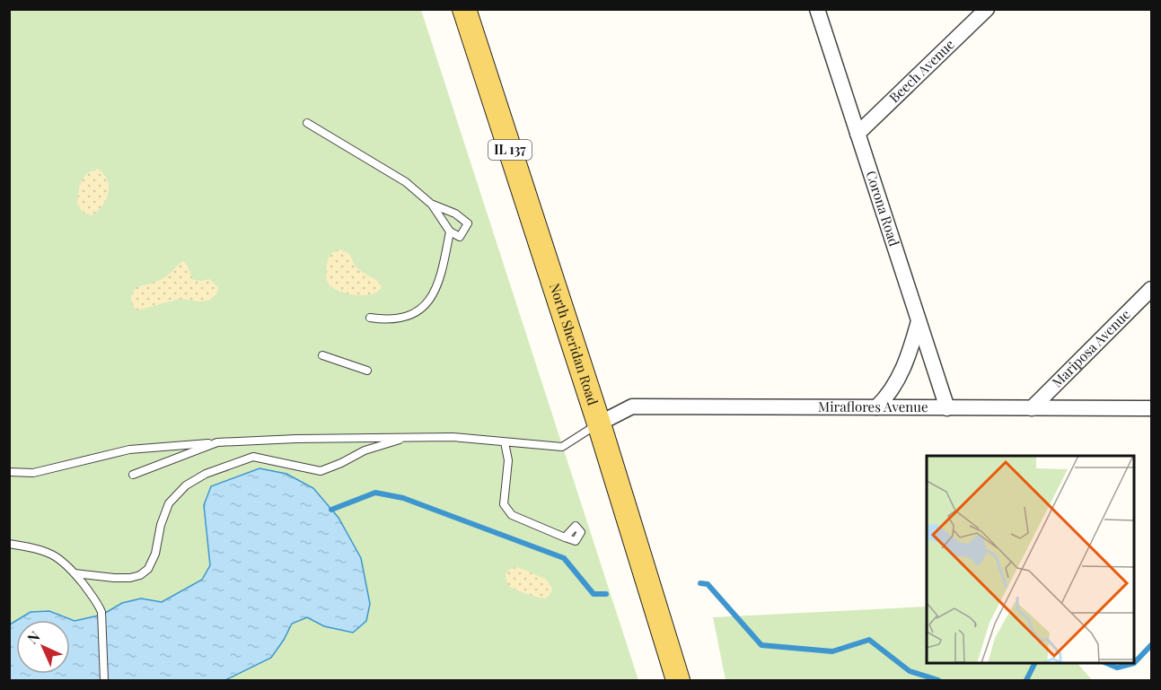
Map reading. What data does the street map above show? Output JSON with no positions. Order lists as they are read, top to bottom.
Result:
{
  "streets": {
    "main road": ["IL 137", "North Sheridan Road"],
    "street": [
      "Beech Avenue",
      "Corona Road",
      "Mariposa Avenue",
      "Miraflores Avenue"
    ]
  },
  "crossings": [
    ["Beech Avenue", "Corona Road"],
    ["Corona Road", "Miraflores Avenue"],
    ["North Sheridan Road", "Miraflores Avenue"],
    ["Mariposa Avenue", "Miraflores Avenue"]
  ],
  "north": "top left"
}
